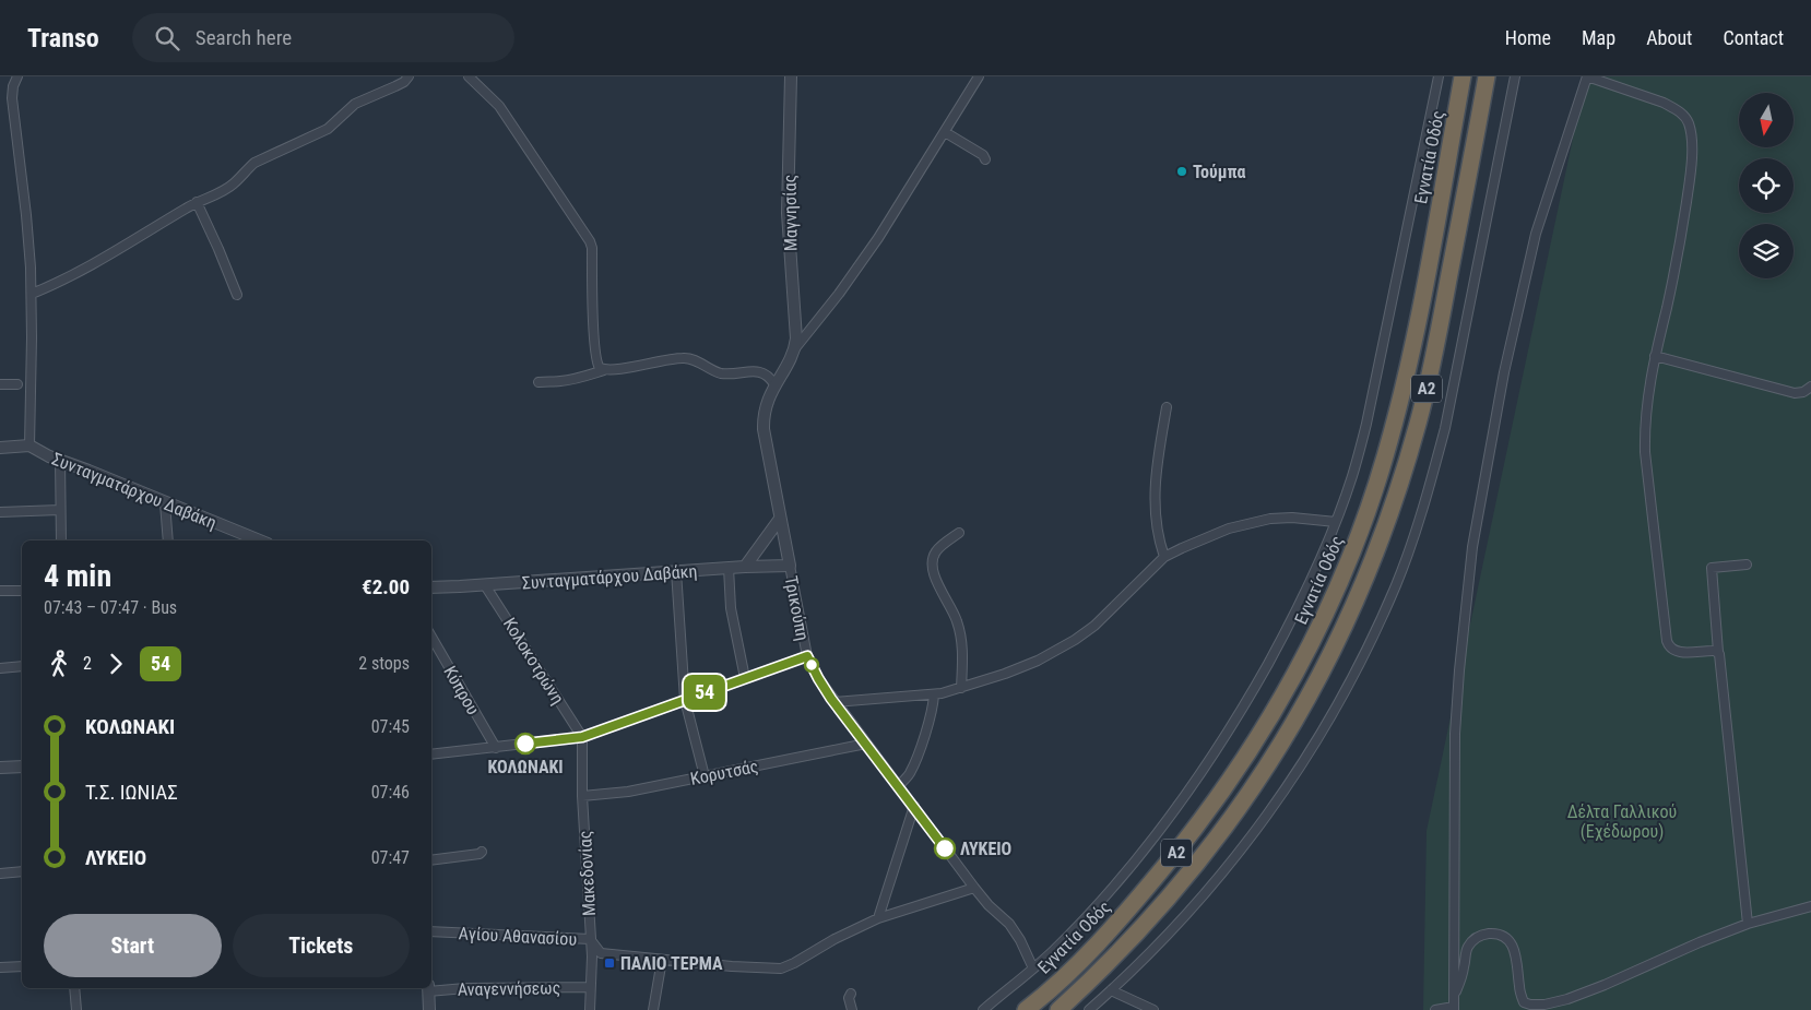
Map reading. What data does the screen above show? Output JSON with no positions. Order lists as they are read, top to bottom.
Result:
{
  "streets": {
    "highway": ["Εγνατία Οδός", "Α2"],
    "street": [
      "Μαγνησίας",
      "Συνταγματάρχου Δαβάκη",
      "Τρικούπη",
      "Κολοκοτρώνη",
      "Κύπρου",
      "Κορυτσάς",
      "Μακεδονίας",
      "Αγίου Αθανασίου",
      "Αναγεννήσεως"
    ]
  },
  "crossings": [
    ["Μαγνησίας", "Τρικούπη"],
    ["Συνταγματάρχου Δαβάκη", "Τρικούπη"],
    ["Συνταγματάρχου Δαβάκη", "Κολοκοτρώνη"],
    ["Τρικούπη", "Κορυτσάς"],
    ["Τρικούπη", "Αγίου Αθανασίου"],
    ["Κολοκοτρώνη", "Μακεδονίας"],
    ["Κορυτσάς", "Μακεδονίας"],
    ["Μακεδονίας", "Αγίου Αθανασίου"],
    ["Μακεδονίας", "Αναγεννήσεως"]
  ],
  "parks": ["Δέλτα Γαλλικού (Εχέδωρου)"],
  "places": {
    "other": ["Τούμπα", "ΚΟΛΩΝΑΚΙ", "ΛΥΚΕΙΟ"],
    "transit": ["ΠΑΛΙΟ ΤΕΡΜΑ"]
  },
  "lines": ["bus line 54"],
  "north": "bottom",
  "page": {
    "header": "Transo",
    "search": "Search here",
    "nav": [
      "Home",
      "Map",
      "About",
      "Contact"
    ],
    "on_map": "54",
    "heading": ["4 min", "07:43 – 07:47 · Bus", "€2.00"],
    "legs": ["2", "54", "2 stops"],
    "list": [
      {
        "name": "ΚΟΛΩΝΑΚΙ",
        "value": "07:45"
      },
      {
        "name": "Τ.Σ. ΙΩΝΙΑΣ",
        "value": "07:46"
      },
      {
        "name": "ΛΥΚΕΙΟ",
        "value": "07:47"
      }
    ],
    "buttons": ["Start", "Tickets"]
  }
}
